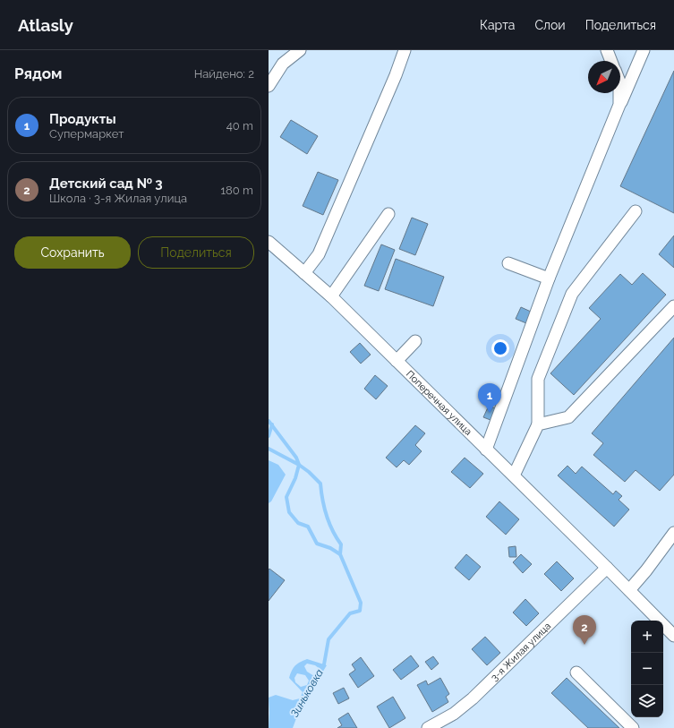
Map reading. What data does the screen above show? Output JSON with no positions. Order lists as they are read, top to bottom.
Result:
{
  "streets": {
    "street": ["Поперечная улица", "3-я Жилая улица"]
  },
  "crossings": [
    ["Поперечная улица", "3-я Жилая улица"]
  ],
  "water": ["Зиньковка"],
  "north": "bottom left",
  "page": {
    "header": "Atlasly",
    "nav": ["Карта", "Слои", "Поделиться"],
    "heading": ["Рядом", "Найдено: 2"],
    "list": [
      {
        "mark": "1",
        "name": "Продукты",
        "note": "Супермаркет",
        "value": "40 m"
      },
      {
        "mark": "2",
        "name": "Детский сад № 3",
        "note": "Школа · 3-я Жилая улица",
        "value": "180 m"
      }
    ],
    "buttons": ["Сохранить", "Поделиться"],
    "pins": ["1", "2"],
    "map_buttons": ["+", "−"]
  }
}
